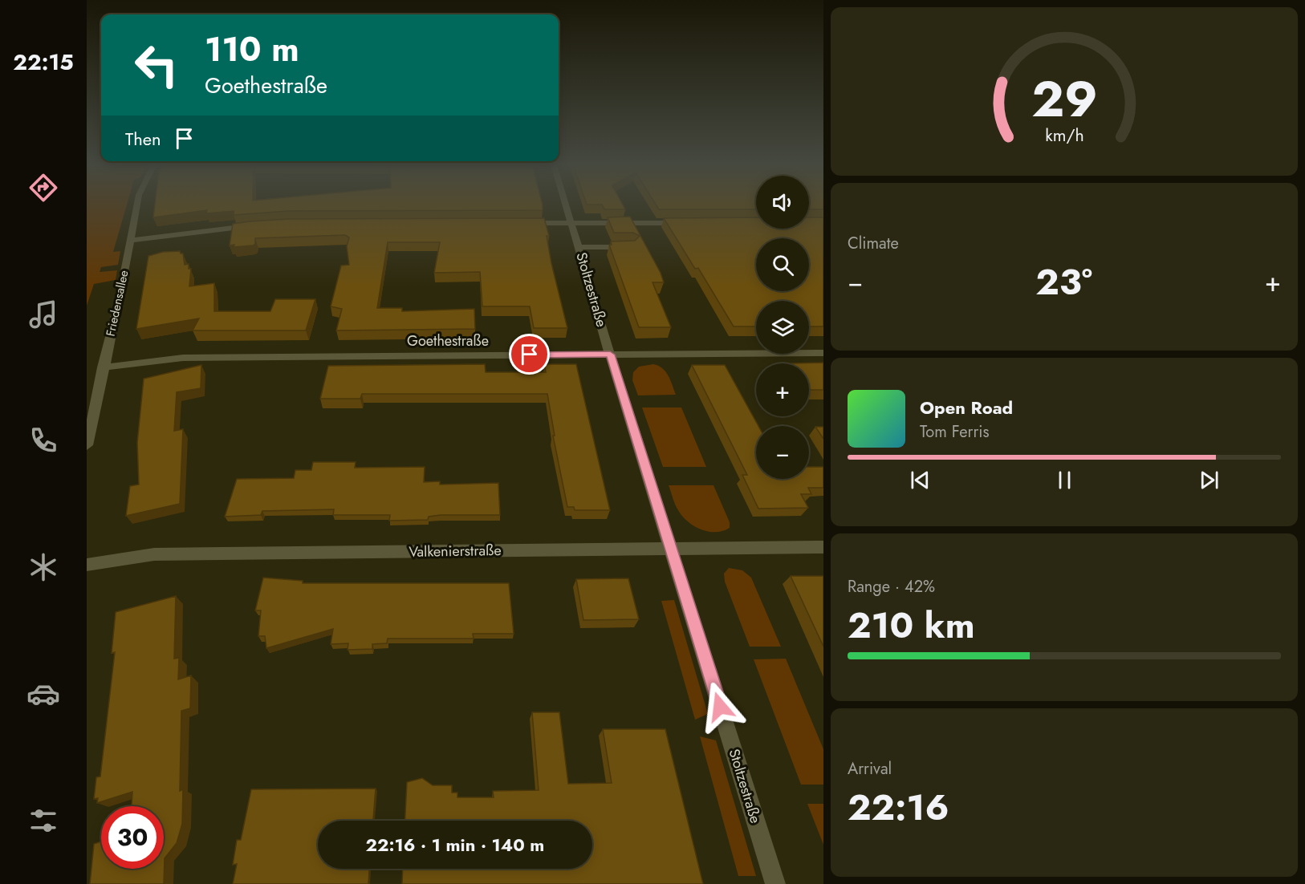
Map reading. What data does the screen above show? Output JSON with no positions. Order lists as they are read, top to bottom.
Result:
{
  "streets": {
    "street": [
      "Stoltzestraße",
      "Friedensallee",
      "Goethestraße",
      "Valkenierstraße"
    ]
  },
  "crossings": [
    ["Stoltzestraße", "Goethestraße"],
    ["Stoltzestraße", "Valkenierstraße"],
    ["Friedensallee", "Goethestraße"]
  ],
  "page": {
    "tabs": "22:15",
    "turn": ["110 m", "Goethestraße"],
    "then": "Then",
    "map_buttons": ["+", "−"],
    "tile": [
      "Climate",
      ["Range · 42%", "210 km"],
      ["Arrival", "22:16"]
    ],
    "heat": ["−", "23°", "+"],
    "song": ["Open Road", "Tom Ferris"],
    "limit": "30",
    "trip": "22:16 · 1 min · 140 m",
    "gauge": ["29", "km/h"]
  }
}
